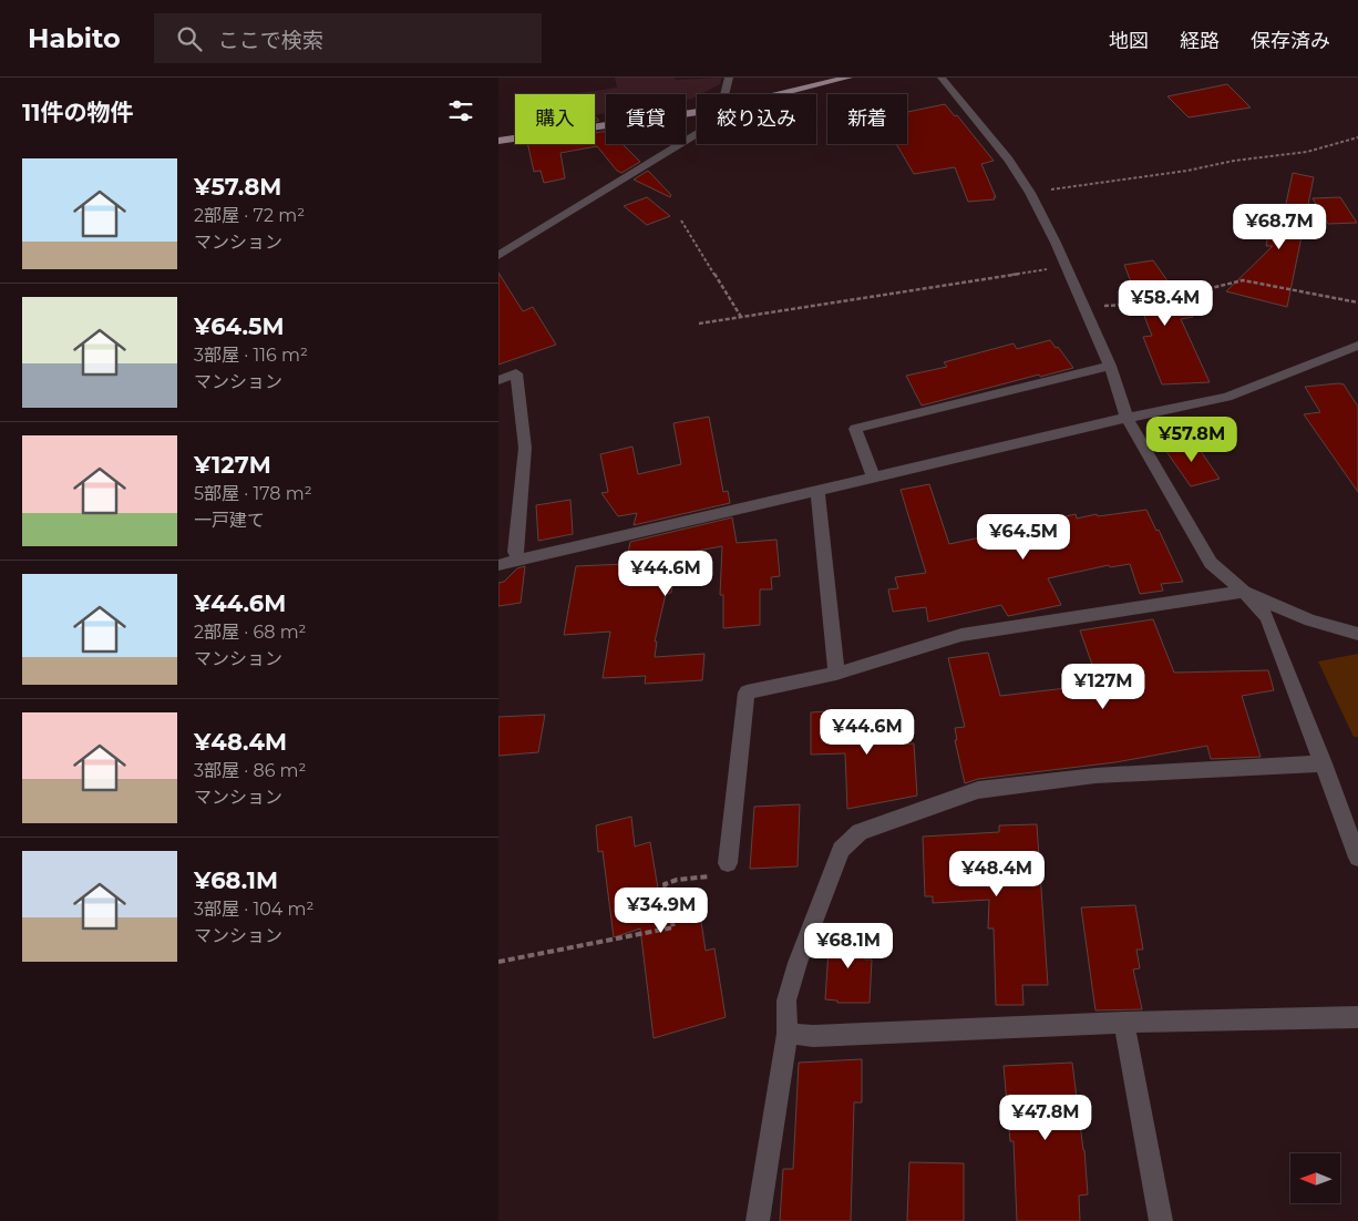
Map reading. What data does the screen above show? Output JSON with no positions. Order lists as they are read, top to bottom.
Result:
{
  "north": "left",
  "page": {
    "header": "Habito",
    "search": "ここで検索",
    "nav": ["地図", "経路", "保存済み"],
    "heading": "11件の物件",
    "chip": [
      "購入",
      "賃貸",
      "絞り込み",
      "新着"
    ],
    "list": [
      {
        "name": "¥57.8M",
        "note": "2部屋 · 72 m² · マンション"
      },
      {
        "name": "¥64.5M",
        "note": "3部屋 · 116 m² · マンション"
      },
      {
        "name": "¥127M",
        "note": "5部屋 · 178 m² · 一戸建て"
      },
      {
        "name": "¥44.6M",
        "note": "2部屋 · 68 m² · マンション"
      },
      {
        "name": "¥48.4M",
        "note": "3部屋 · 86 m² · マンション"
      },
      {
        "name": "¥68.1M",
        "note": "3部屋 · 104 m² · マンション"
      }
    ],
    "price": [
      "¥68.7M",
      "¥58.4M",
      "¥57.8M",
      "¥64.5M",
      "¥44.6M",
      "¥127M",
      "¥44.6M",
      "¥48.4M",
      "¥34.9M",
      "¥68.1M",
      "¥47.8M"
    ]
  }
}
